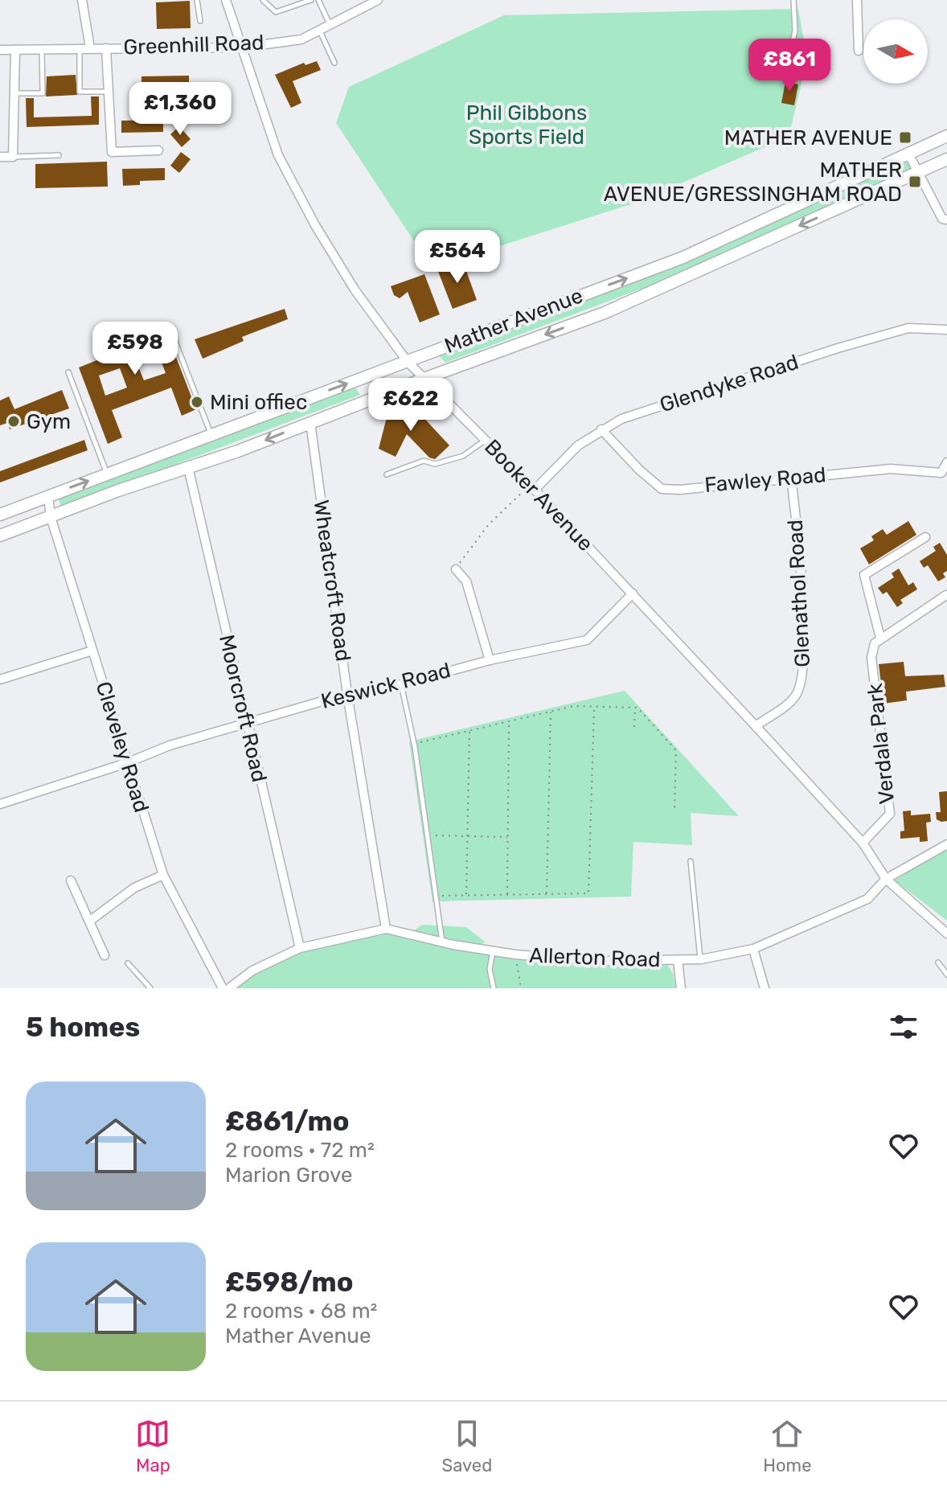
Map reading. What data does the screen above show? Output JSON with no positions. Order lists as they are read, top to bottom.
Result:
{
  "streets": {
    "main road": ["Mather Avenue"],
    "street": [
      "Greenhill Road",
      "Glendyke Road",
      "Fawley Road",
      "Booker Avenue",
      "Wheatcroft Road",
      "Glenathol Road",
      "Keswick Road",
      "Moorcroft Road",
      "Verdala Park",
      "Cleveley Road",
      "Allerton Road"
    ]
  },
  "crossings": [
    ["Greenhill Road", "Booker Avenue"],
    ["Mather Avenue", "Booker Avenue"],
    ["Mather Avenue", "Wheatcroft Road"],
    ["Mather Avenue", "Moorcroft Road"],
    ["Mather Avenue", "Cleveley Road"],
    ["Glendyke Road", "Fawley Road"],
    ["Glendyke Road", "Booker Avenue"],
    ["Fawley Road", "Glenathol Road"],
    ["Booker Avenue", "Glenathol Road"],
    ["Booker Avenue", "Keswick Road"],
    ["Booker Avenue", "Verdala Park"],
    ["Booker Avenue", "Allerton Road"],
    ["Wheatcroft Road", "Keswick Road"],
    ["Wheatcroft Road", "Allerton Road"],
    ["Keswick Road", "Moorcroft Road"],
    ["Keswick Road", "Cleveley Road"],
    ["Moorcroft Road", "Allerton Road"]
  ],
  "parks": ["Phil Gibbons Sports Field"],
  "places": {
    "transit": ["MATHER AVENUE", "MATHER AVENUE/GRESSINGHAM ROAD"],
    "other": ["Mini offiec", "Gym"]
  },
  "north": "right",
  "page": {
    "price": [
      "£861",
      "£1,360",
      "£564",
      "£598",
      "£622"
    ],
    "heading": "5 homes",
    "list": [
      {
        "name": "£861/mo",
        "note": "2 rooms · 72 m² · Marion Grove"
      },
      {
        "name": "£598/mo",
        "note": "2 rooms · 68 m² · Mather Avenue"
      }
    ],
    "tabs": ["Map", "Saved", "Home"]
  }
}
